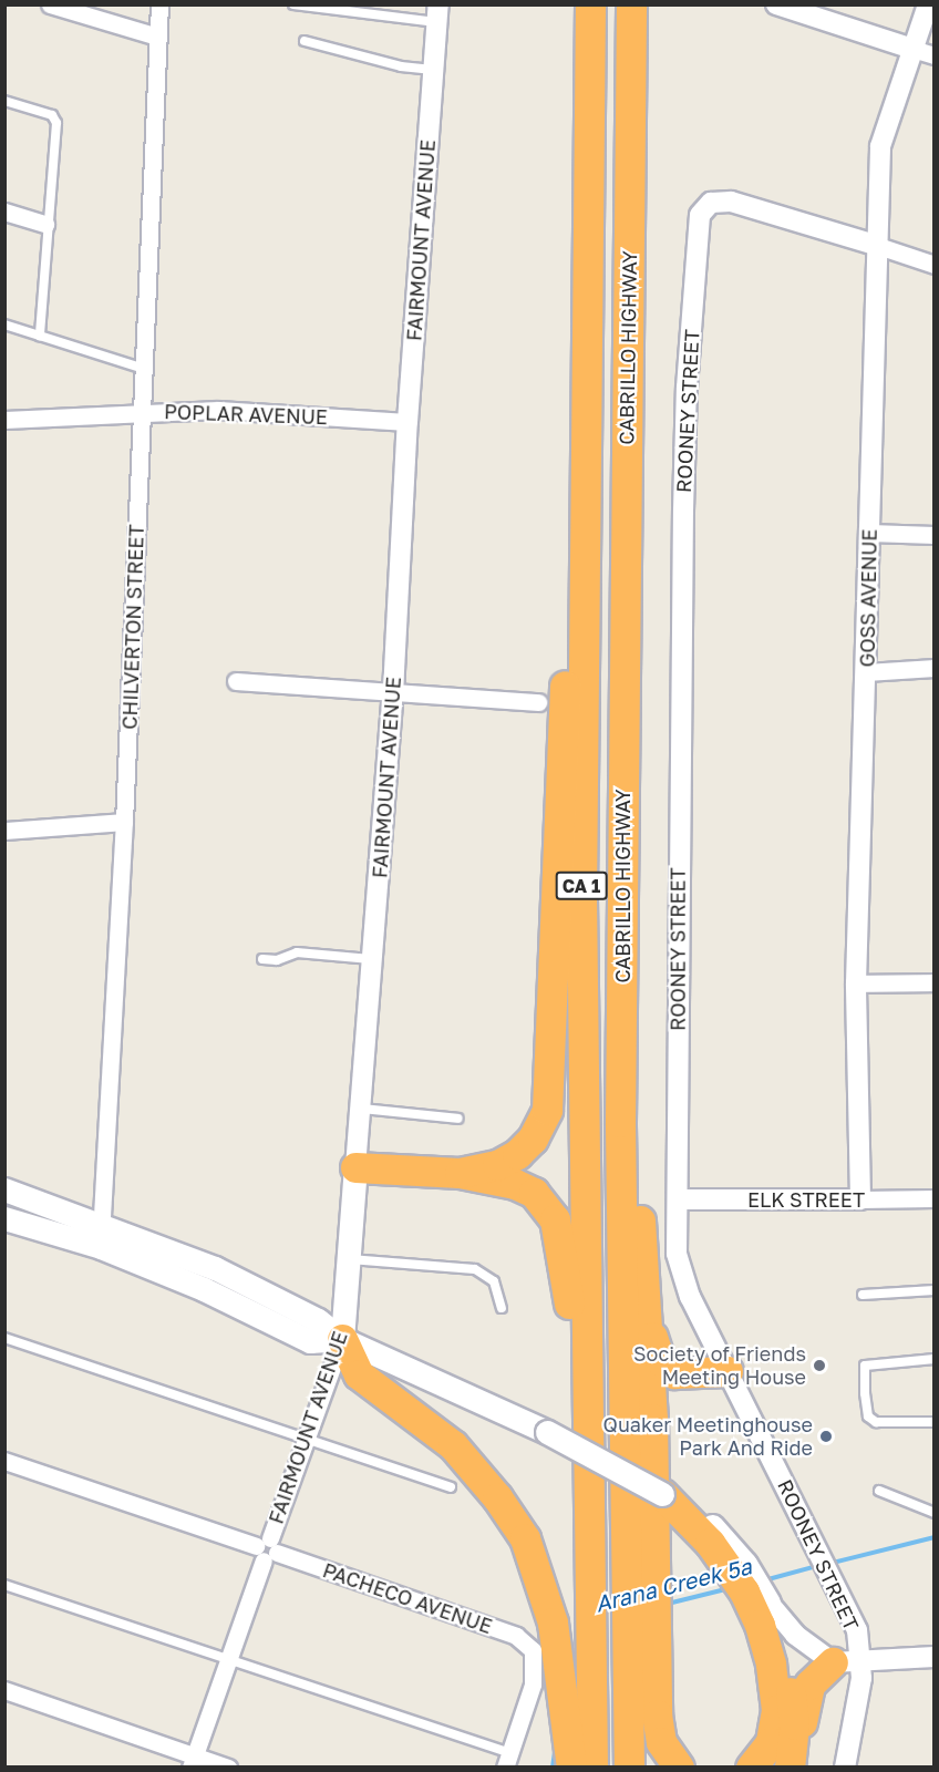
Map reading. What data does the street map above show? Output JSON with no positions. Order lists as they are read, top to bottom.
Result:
{
  "streets": {
    "highway": ["CABRILLO HIGHWAY", "CA 1"],
    "main road": ["FAIRMOUNT AVENUE"],
    "street": [
      "ROONEY STREET",
      "POPLAR AVENUE",
      "GOSS AVENUE",
      "CHILVERTON STREET",
      "ELK STREET",
      "PACHECO AVENUE"
    ]
  },
  "crossings": [
    ["FAIRMOUNT AVENUE", "POPLAR AVENUE"],
    ["FAIRMOUNT AVENUE", "PACHECO AVENUE"],
    ["ROONEY STREET", "GOSS AVENUE"],
    ["ROONEY STREET", "ELK STREET"],
    ["POPLAR AVENUE", "CHILVERTON STREET"],
    ["GOSS AVENUE", "ELK STREET"]
  ],
  "water": ["Arana Creek 5a"],
  "places": ["Society of Friends Meeting House", "Quaker Meetinghouse Park And Ride"]
}
